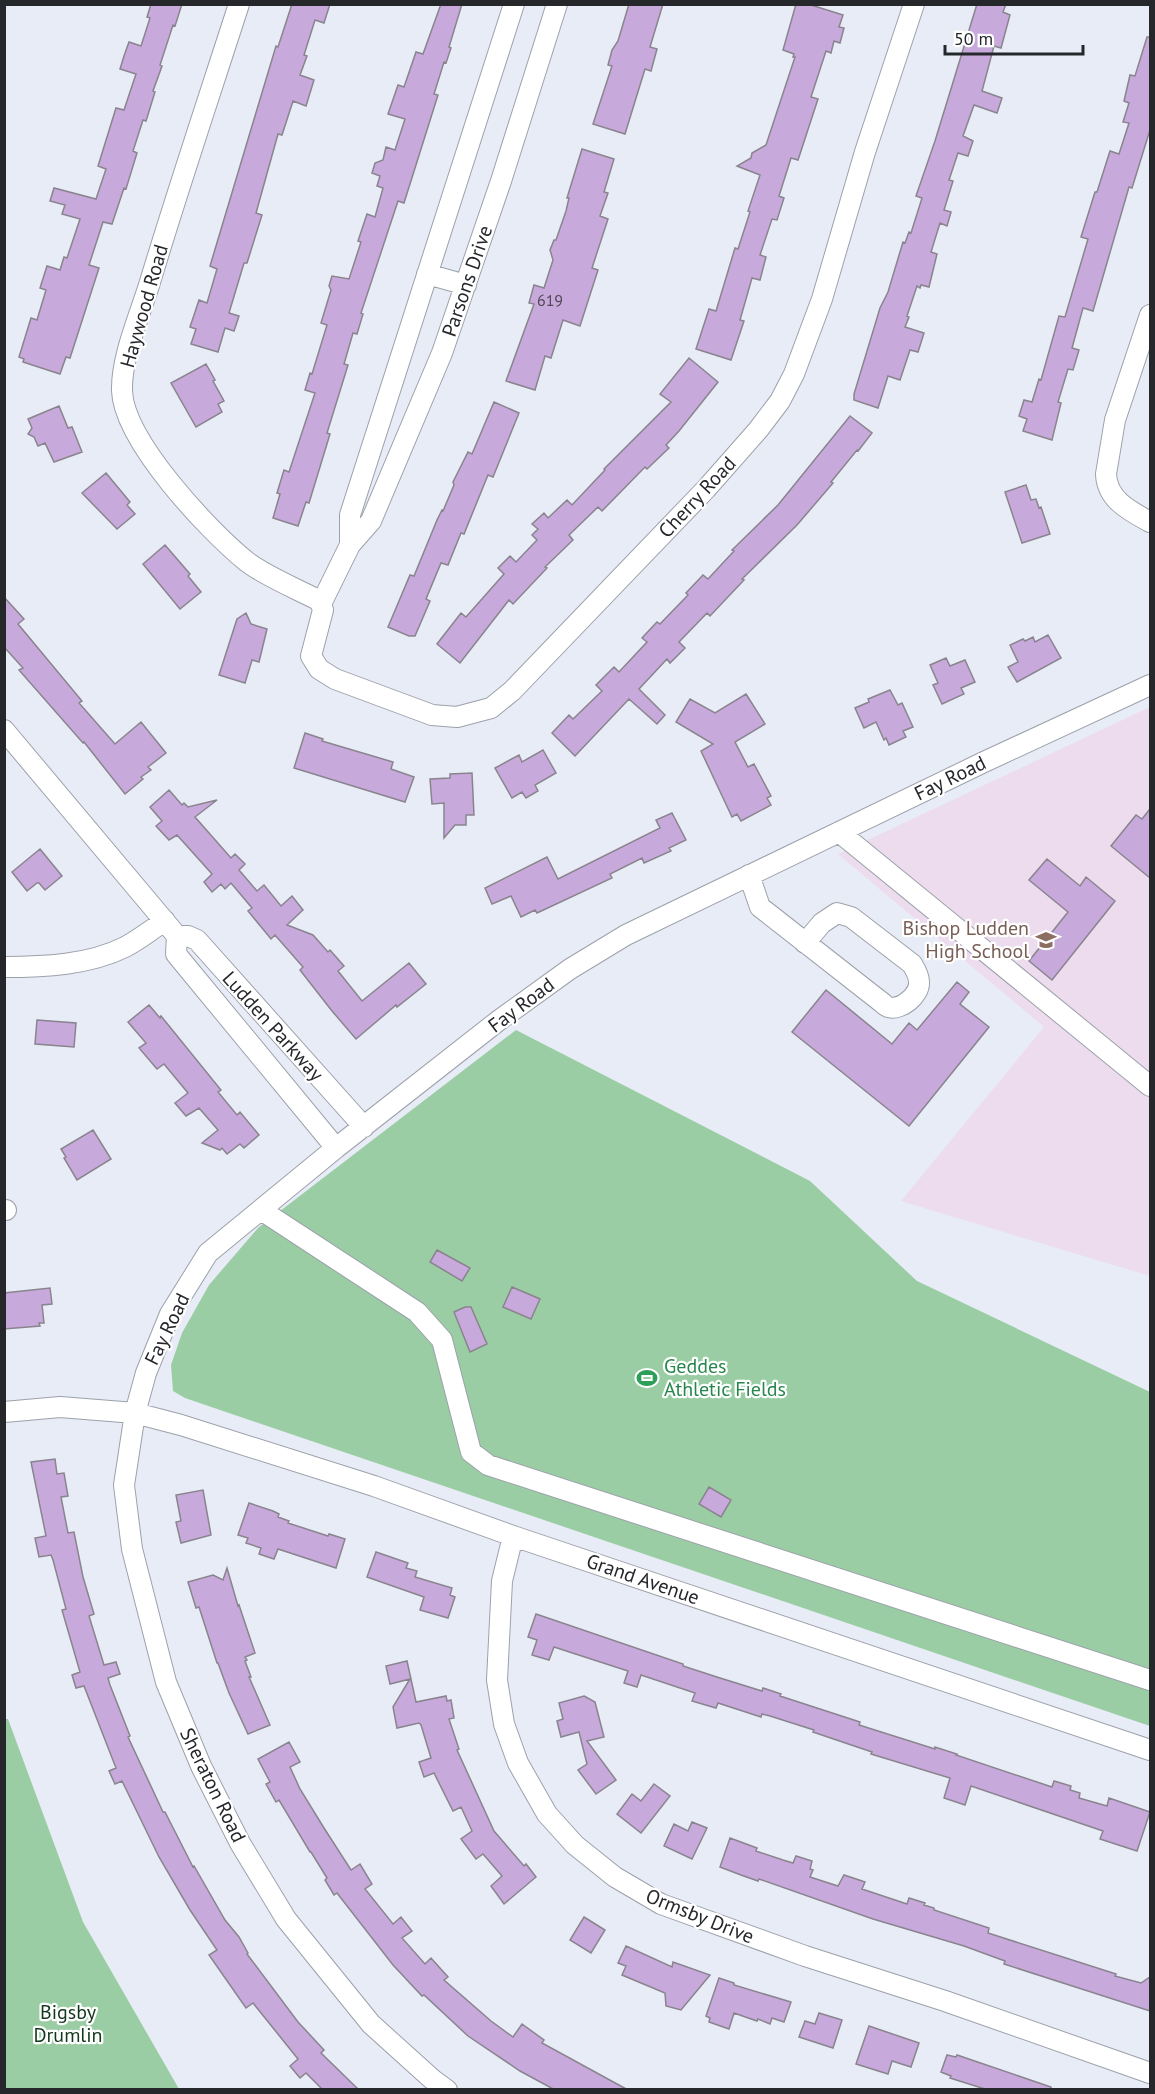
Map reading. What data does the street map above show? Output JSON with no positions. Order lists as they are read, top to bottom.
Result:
{
  "streets": {
    "street": [
      "Parsons Drive",
      "Haywood Road",
      "Cherry Road",
      "Fay Road",
      "Ludden Parkway",
      "Grand Avenue",
      "Sheraton Road",
      "Ormsby Drive"
    ]
  },
  "crossings": [
    ["Parsons Drive", "Haywood Road"],
    ["Parsons Drive", "Cherry Road"],
    ["Haywood Road", "Cherry Road"],
    ["Fay Road", "Ludden Parkway"],
    ["Fay Road", "Grand Avenue"],
    ["Fay Road", "Sheraton Road"],
    ["Grand Avenue", "Sheraton Road"],
    ["Grand Avenue", "Ormsby Drive"]
  ],
  "parks": ["Bigsby Drumlin"],
  "places": {
    "school or university": ["Bishop Ludden High School"],
    "sports": ["Geddes Athletic Fields"]
  },
  "house_numbers": ["619"],
  "scale_bar": "50 m"
}
